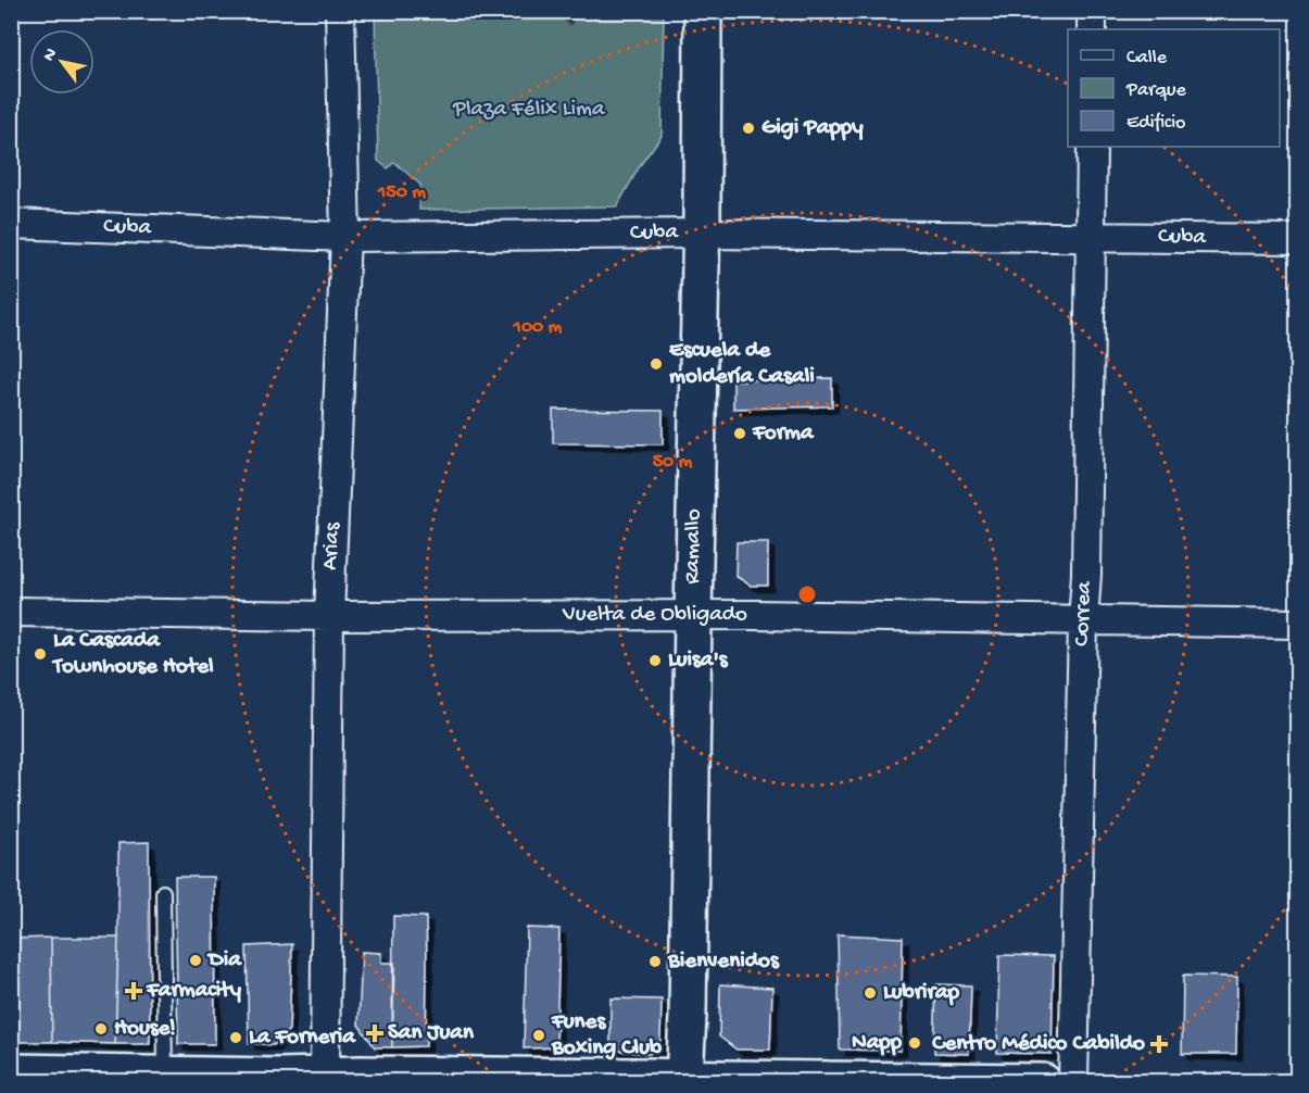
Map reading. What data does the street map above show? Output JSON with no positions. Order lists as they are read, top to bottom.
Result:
{
  "streets": {
    "street": [
      "Cuba",
      "Arias",
      "Ramallo",
      "Correa",
      "Vuelta de Obligado"
    ]
  },
  "crossings": [
    ["Cuba", "Arias"],
    ["Cuba", "Ramallo"],
    ["Cuba", "Correa"],
    ["Arias", "Vuelta de Obligado"],
    ["Ramallo", "Vuelta de Obligado"],
    ["Correa", "Vuelta de Obligado"]
  ],
  "parks": ["Plaza Félix Lima"],
  "places": {
    "other": [
      "Gigi Pappy",
      "Escuela de moldería Casali",
      "Forma",
      "La Cascada Townhouse Hotel",
      "Luisa's",
      "Dia",
      "Bienvenidos",
      "Lubrirap",
      "House!",
      "Funes Boxing Club",
      "La Forneria",
      "Napp"
    ],
    "health": ["Farmacity", "San Juan", "Centro Médico Cabildo"]
  },
  "legend": ["Calle", "Parque", "Edificio"],
  "north": "top left",
  "rings": ["150 m", "100 m", "50 m"]
}
